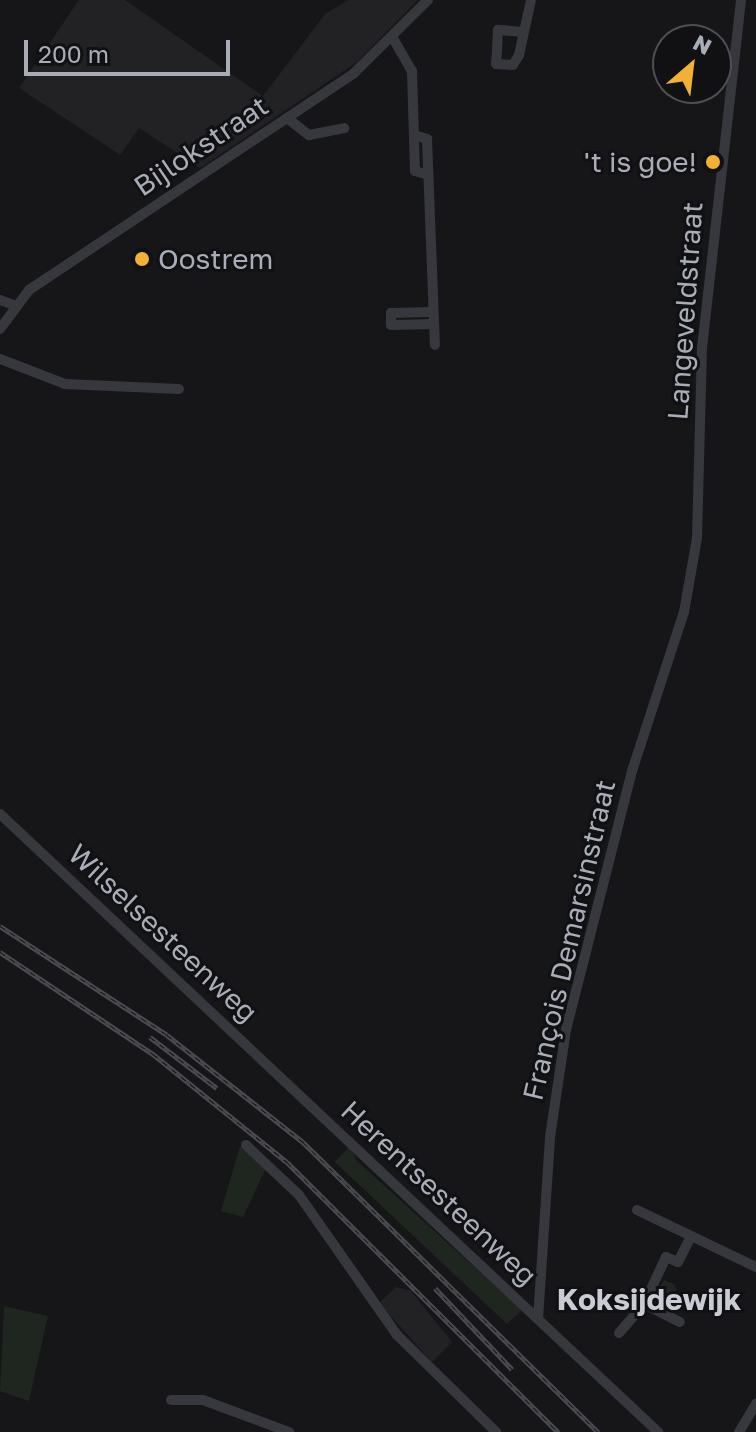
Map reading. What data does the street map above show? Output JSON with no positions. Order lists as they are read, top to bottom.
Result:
{
  "streets": {
    "street": [
      "Bijlokstraat",
      "Langeveldstraat",
      "Wilselsesteenweg",
      "François Demarsinstraat",
      "Herentsesteenweg"
    ]
  },
  "crossings": [
    ["Langeveldstraat", "François Demarsinstraat"],
    ["Wilselsesteenweg", "Herentsesteenweg"],
    ["François Demarsinstraat", "Herentsesteenweg"]
  ],
  "districts": ["Koksijdewijk"],
  "places": ["'t is goe!", "Oostrem"],
  "scale_bar": "200 m",
  "north": "top right"
}
